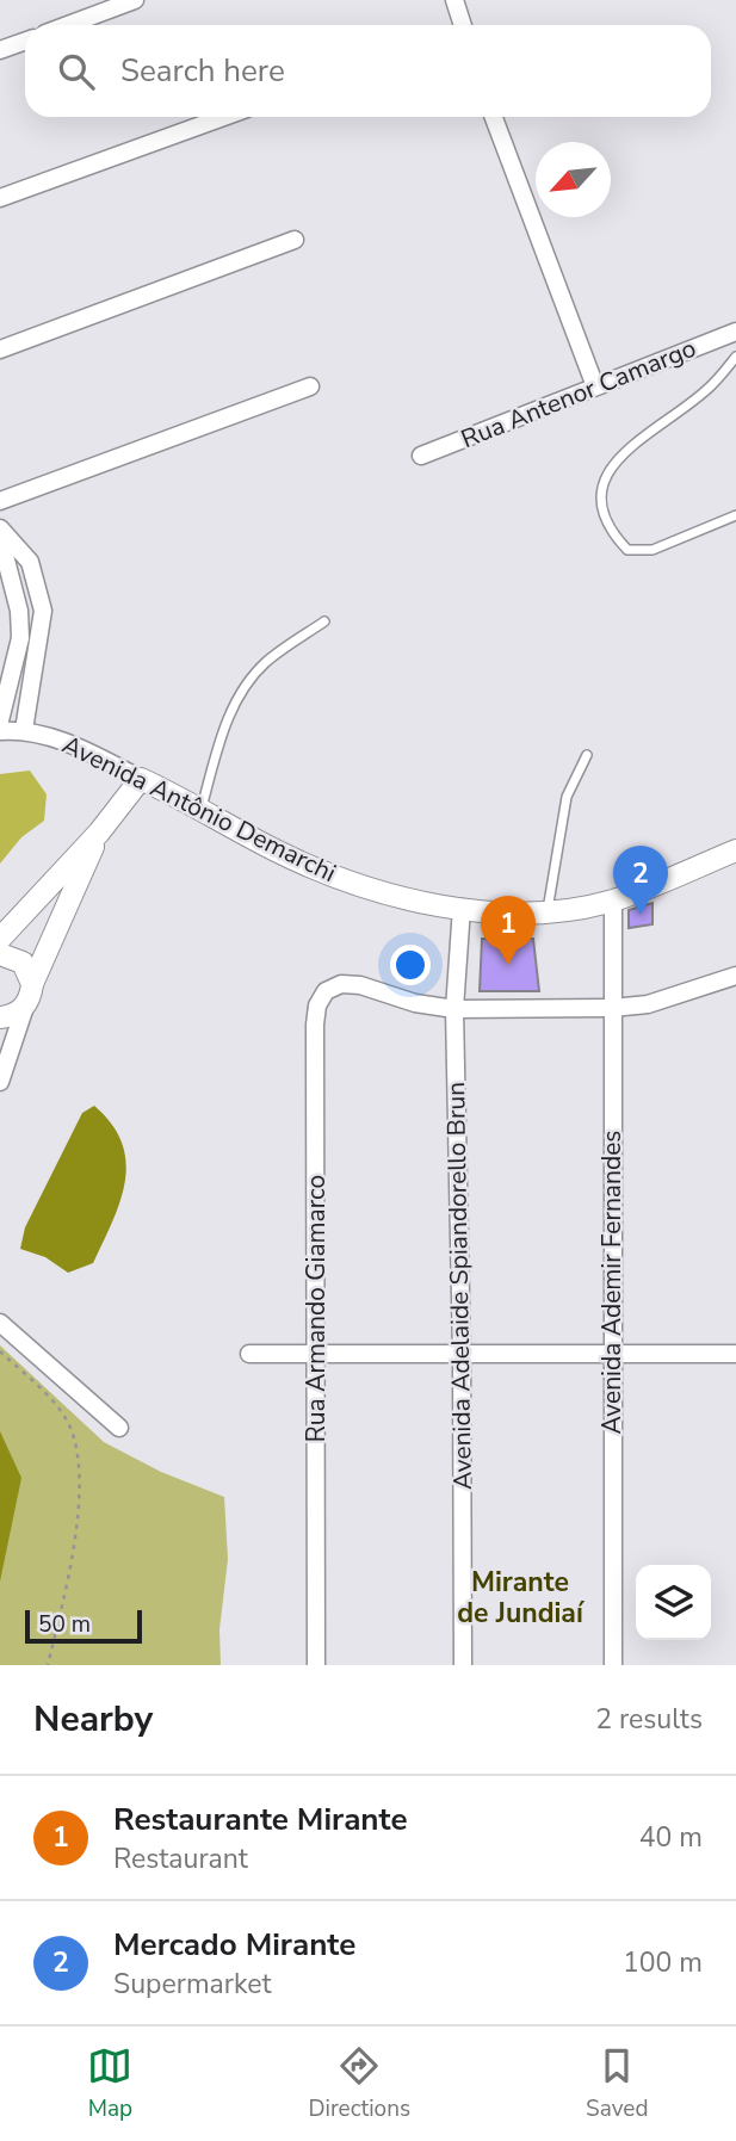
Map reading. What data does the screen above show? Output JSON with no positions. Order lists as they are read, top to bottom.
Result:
{
  "streets": {
    "street": [
      "Rua Antenor Camargo",
      "Avenida Antônio Demarchi",
      "Avenida Ademir Fernandes",
      "Avenida Adelaide Spiandorello Brun",
      "Rua Armando Giamarco"
    ]
  },
  "crossings": [
    ["Avenida Antônio Demarchi", "Avenida Ademir Fernandes"],
    ["Avenida Antônio Demarchi", "Avenida Adelaide Spiandorello Brun"],
    ["Avenida Adelaide Spiandorello Brun", "Rua Armando Giamarco"]
  ],
  "districts": ["Mirante de Jundiaí"],
  "scale_bar": "50 m",
  "north": "bottom left",
  "page": {
    "search": "Search here",
    "pins": ["2", "1"],
    "scale": "50 m",
    "heading": ["Nearby", "2 results"],
    "list": [
      {
        "mark": "1",
        "name": "Restaurante Mirante",
        "note": "Restaurant",
        "value": "40 m"
      },
      {
        "mark": "2",
        "name": "Mercado Mirante",
        "note": "Supermarket",
        "value": "100 m"
      }
    ],
    "nav": ["Map", "Directions", "Saved"]
  }
}
